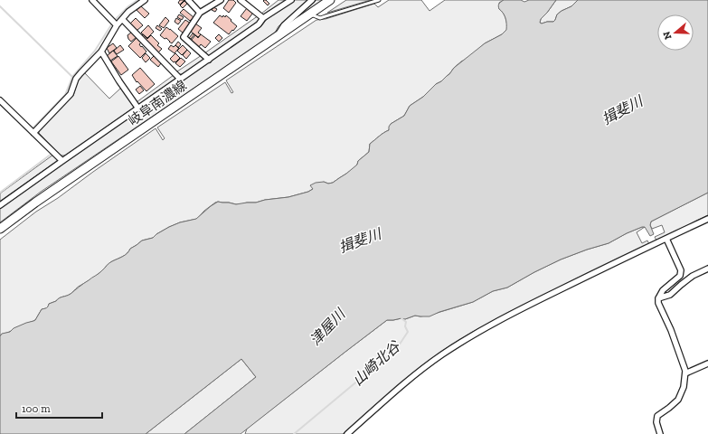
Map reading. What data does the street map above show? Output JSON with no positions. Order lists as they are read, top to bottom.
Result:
{
  "streets": {
    "main road": ["岐阜南濃線"]
  },
  "water": ["揖斐川", "津屋川", "山崎北谷"],
  "scale_bar": "100 m",
  "north": "left"
}
